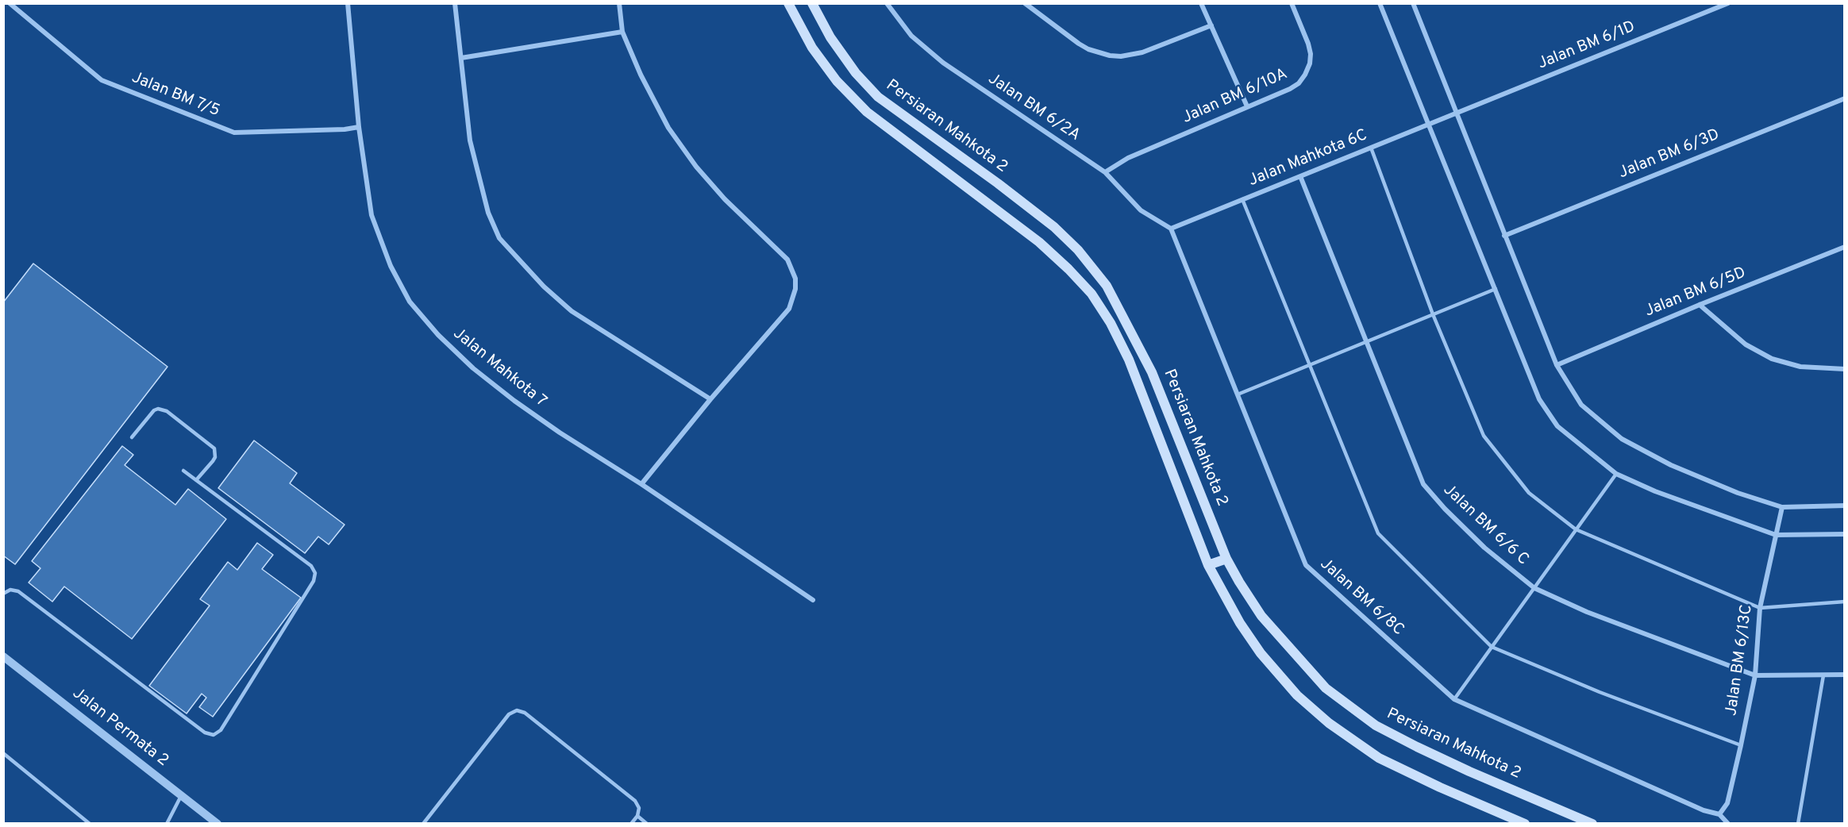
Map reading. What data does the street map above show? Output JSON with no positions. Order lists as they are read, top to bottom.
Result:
{
  "streets": {
    "main road": ["Persiaran Mahkota 2"],
    "street": [
      "Jalan BM 6/1D",
      "Jalan BM 7/5",
      "Jalan BM 6/10A",
      "Jalan BM 6/2A",
      "Jalan BM 6/3D",
      "Jalan Mahkota 6C",
      "Jalan BM 6/5D",
      "Jalan Mahkota 7",
      "Jalan BM 6/6 C",
      "Jalan BM 6/8C",
      "Jalan BM 6/13C",
      "Jalan Permata 2"
    ]
  },
  "crossings": [
    ["Jalan BM 6/1D", "Jalan Mahkota 6C"],
    ["Jalan BM 7/5", "Jalan Mahkota 7"],
    ["Jalan BM 6/10A", "Jalan BM 6/2A"],
    ["Jalan BM 6/2A", "Jalan Mahkota 6C"],
    ["Jalan BM 6/2A", "Jalan BM 6/8C"],
    ["Jalan Mahkota 6C", "Jalan BM 6/6 C"],
    ["Jalan Mahkota 6C", "Jalan BM 6/8C"],
    ["Jalan BM 6/6 C", "Jalan BM 6/13C"],
    ["Jalan BM 6/8C", "Jalan BM 6/13C"]
  ]
}
